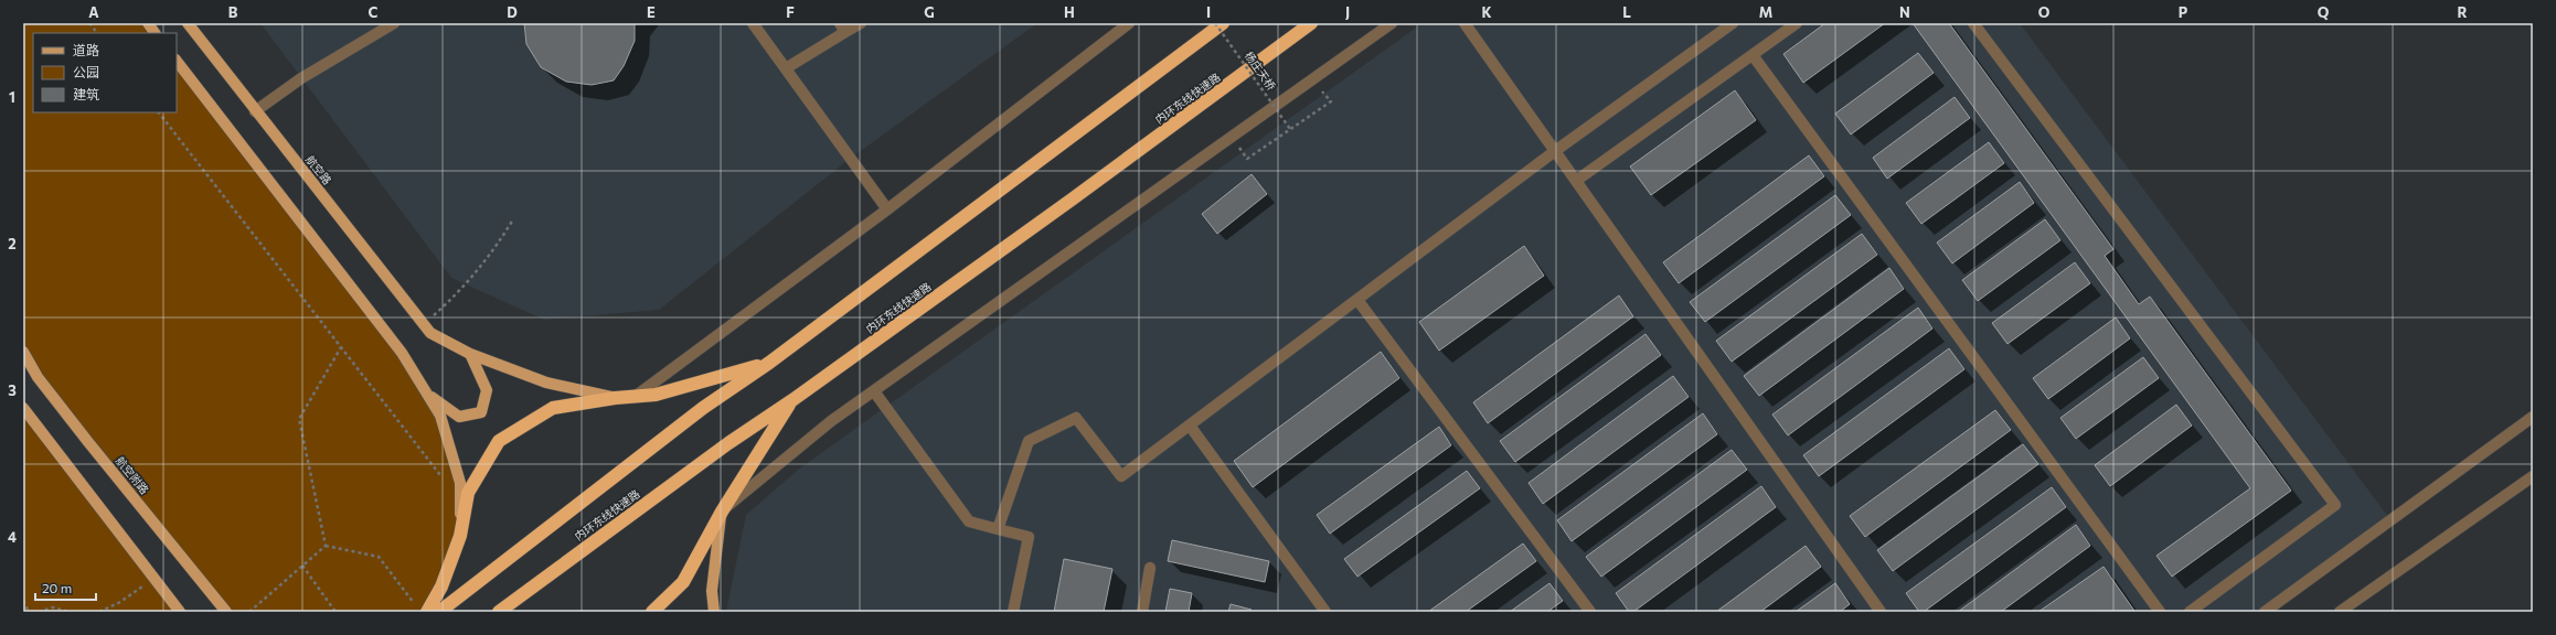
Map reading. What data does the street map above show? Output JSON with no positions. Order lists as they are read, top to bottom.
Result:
{
  "streets": {
    "highway": ["内环东线快速路"],
    "main road": ["航空路", "航空附路"],
    "path": ["杨庄天桥"]
  },
  "legend": ["道路", "公园", "建筑"],
  "scale_bar": "20 m",
  "grid": {
    "columns": [
      "A",
      "B",
      "C",
      "D",
      "E",
      "F",
      "G",
      "H",
      "I",
      "J",
      "K",
      "L",
      "M",
      "N",
      "O",
      "P",
      "Q",
      "R"
    ],
    "rows": [
      "1",
      "2",
      "3",
      "4"
    ]
  }
}
